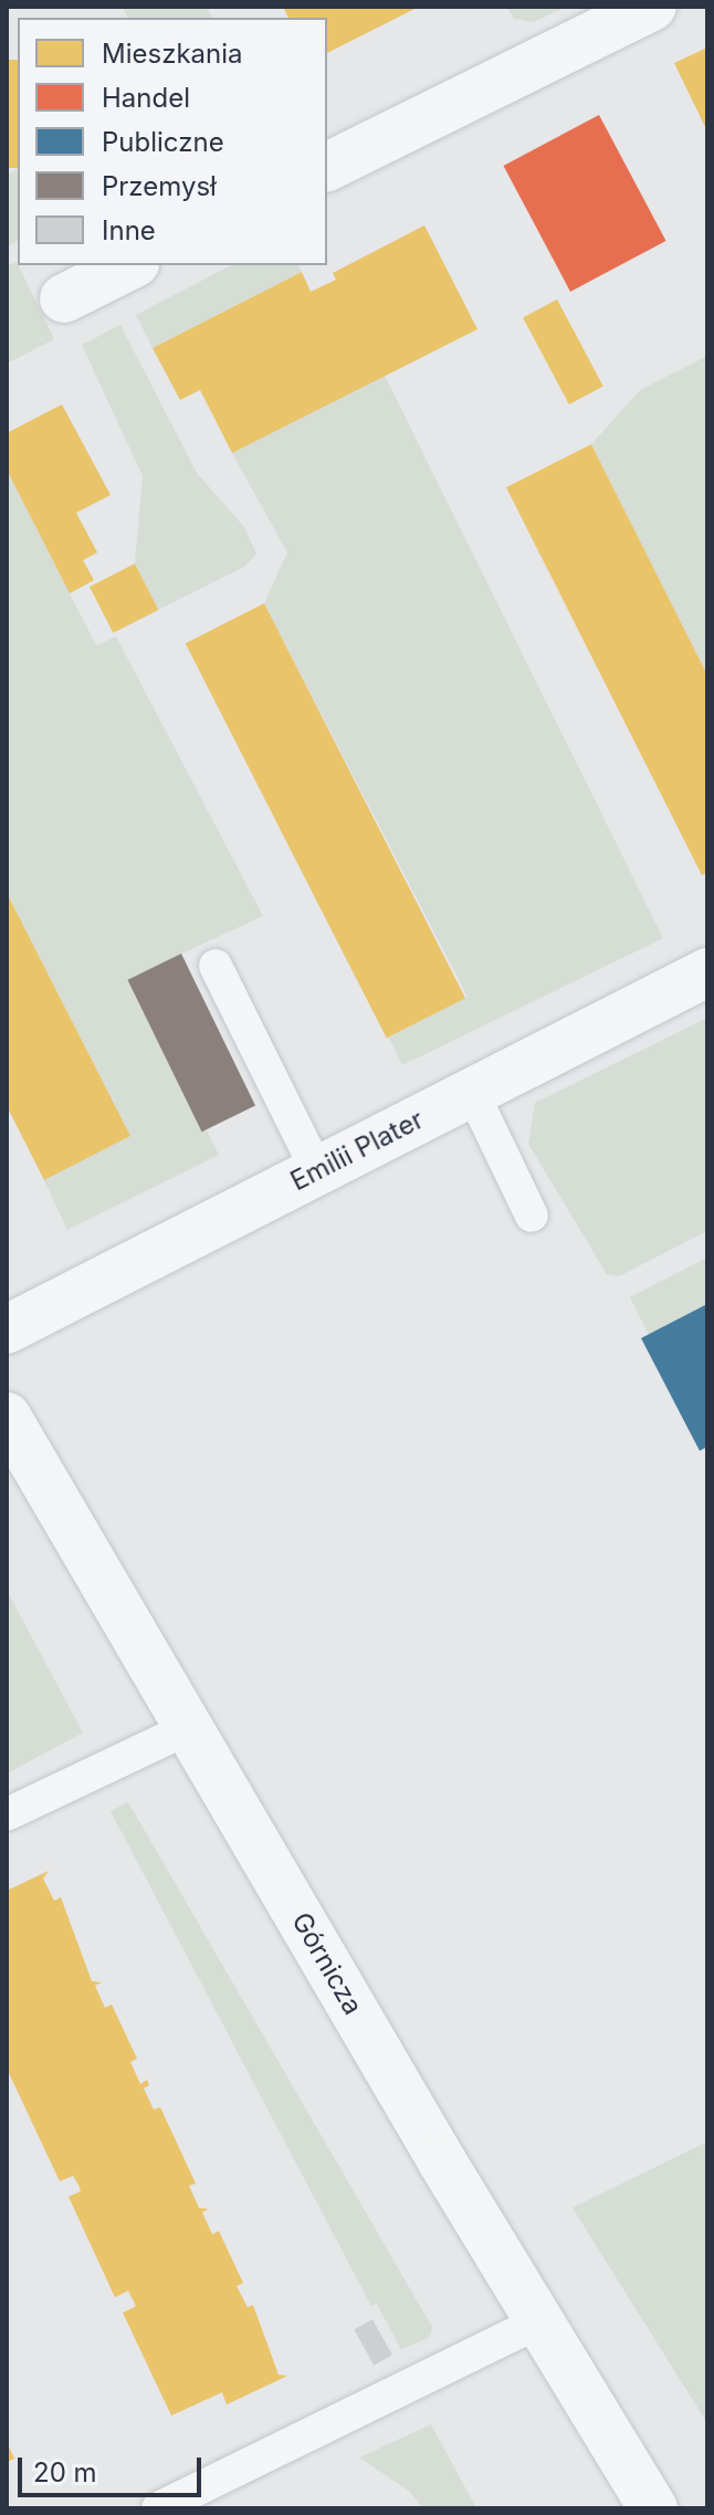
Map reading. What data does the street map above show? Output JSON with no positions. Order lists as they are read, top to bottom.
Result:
{
  "streets": {
    "street": ["Emilii Plater", "Górnicza"]
  },
  "legend": [
    "Mieszkania",
    "Handel",
    "Publiczne",
    "Przemysł",
    "Inne"
  ],
  "scale_bar": "20 m"
}
